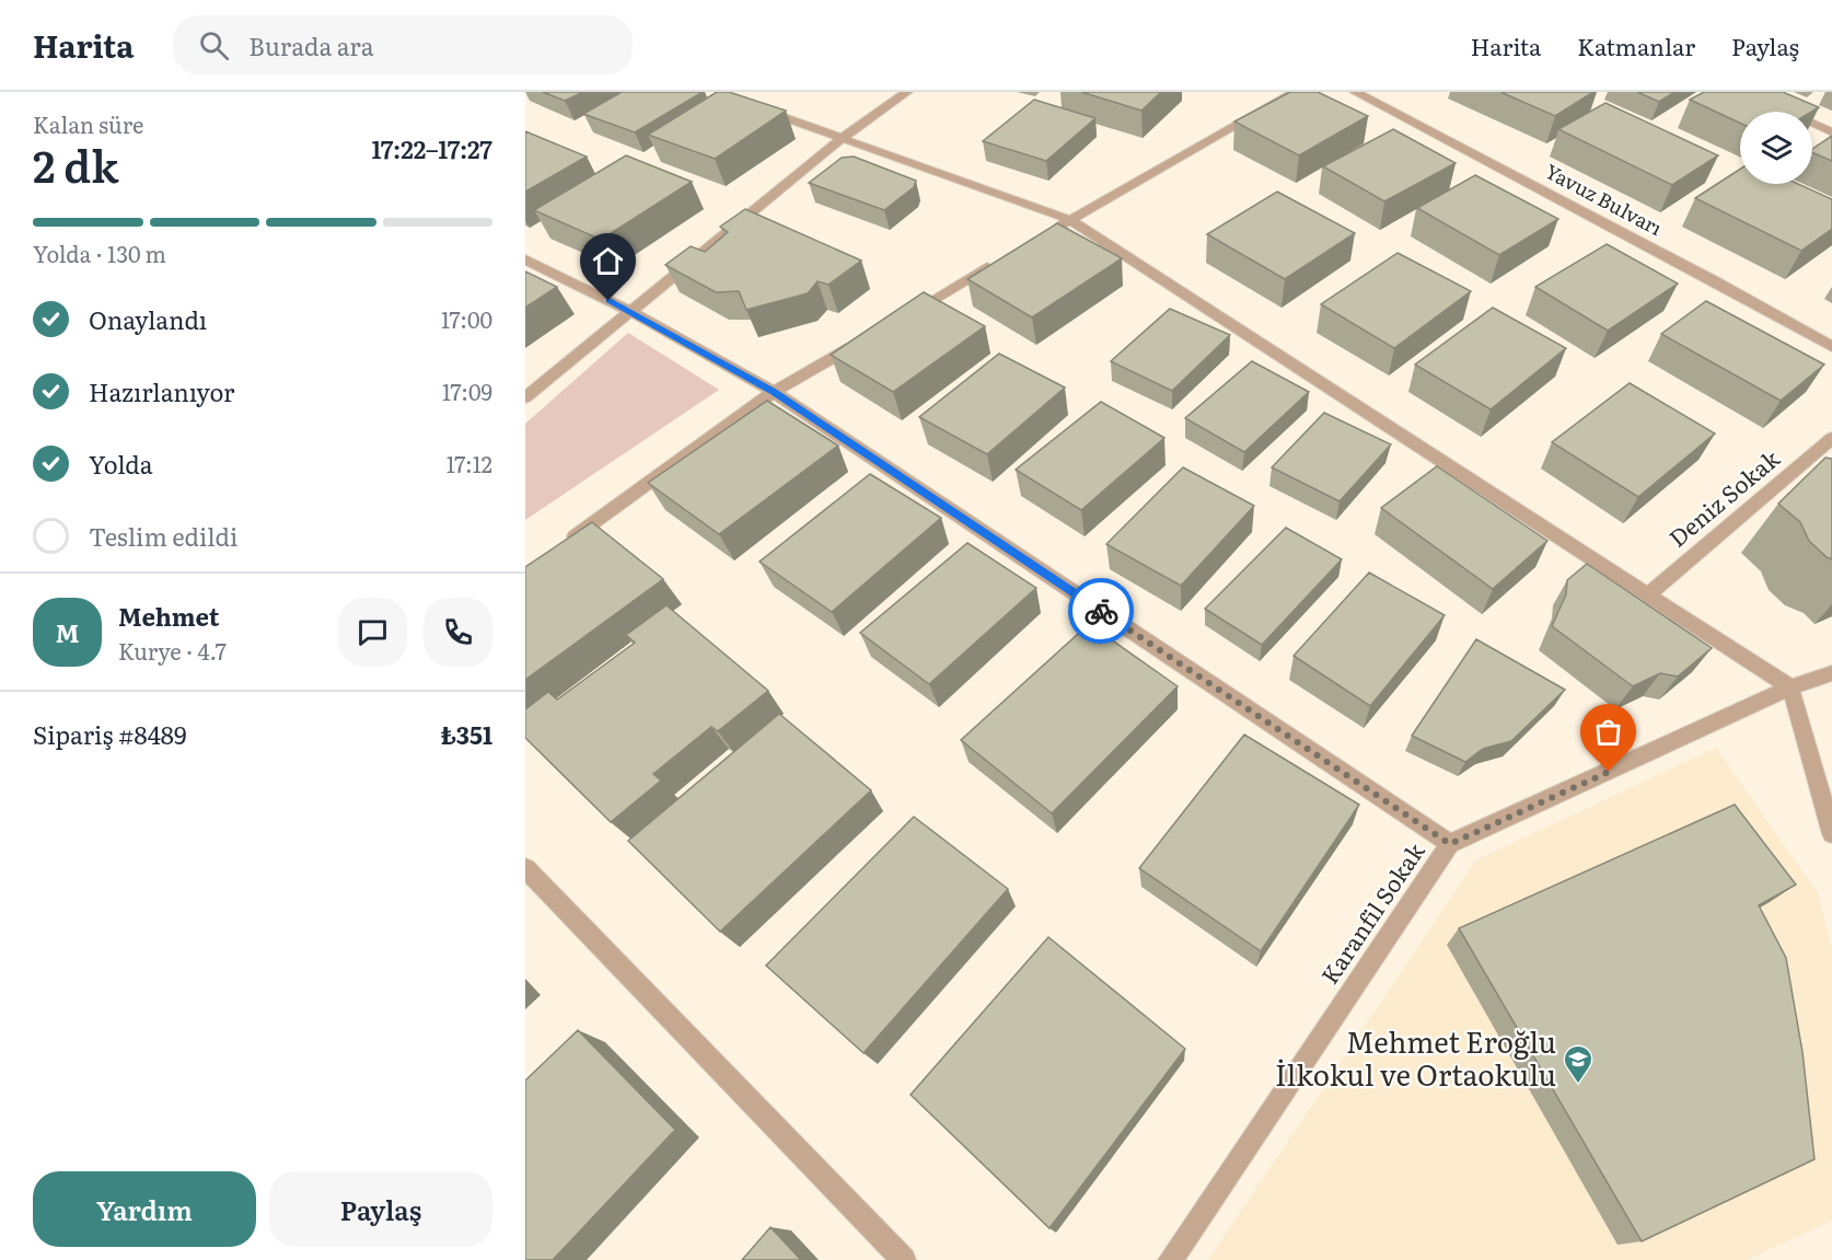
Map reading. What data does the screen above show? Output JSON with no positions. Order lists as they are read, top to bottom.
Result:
{
  "streets": {
    "street": ["Yavuz Bulvarı", "Deniz Sokak", "Karanfil Sokak"]
  },
  "places": {
    "school or university": ["Mehmet Eroğlu İlkokul ve Ortaokulu"]
  },
  "page": {
    "header": "Harita",
    "search": "Burada ara",
    "nav": ["Harita", "Katmanlar", "Paylaş"],
    "heading": ["2 dk", "Kalan süre", "17:22–17:27"],
    "panel": [
      "Mehmet",
      "Kurye · 4.7",
      "Sipariş #8489",
      "₺351"
    ],
    "bar": "Yolda · 130 m",
    "list": [
      ["Onaylandı", "17:00"],
      ["Hazırlanıyor", "17:09"],
      ["Yolda", "17:12"],
      "Teslim edildi"
    ],
    "round": "M",
    "buttons": ["Yardım", "Paylaş"]
  }
}
